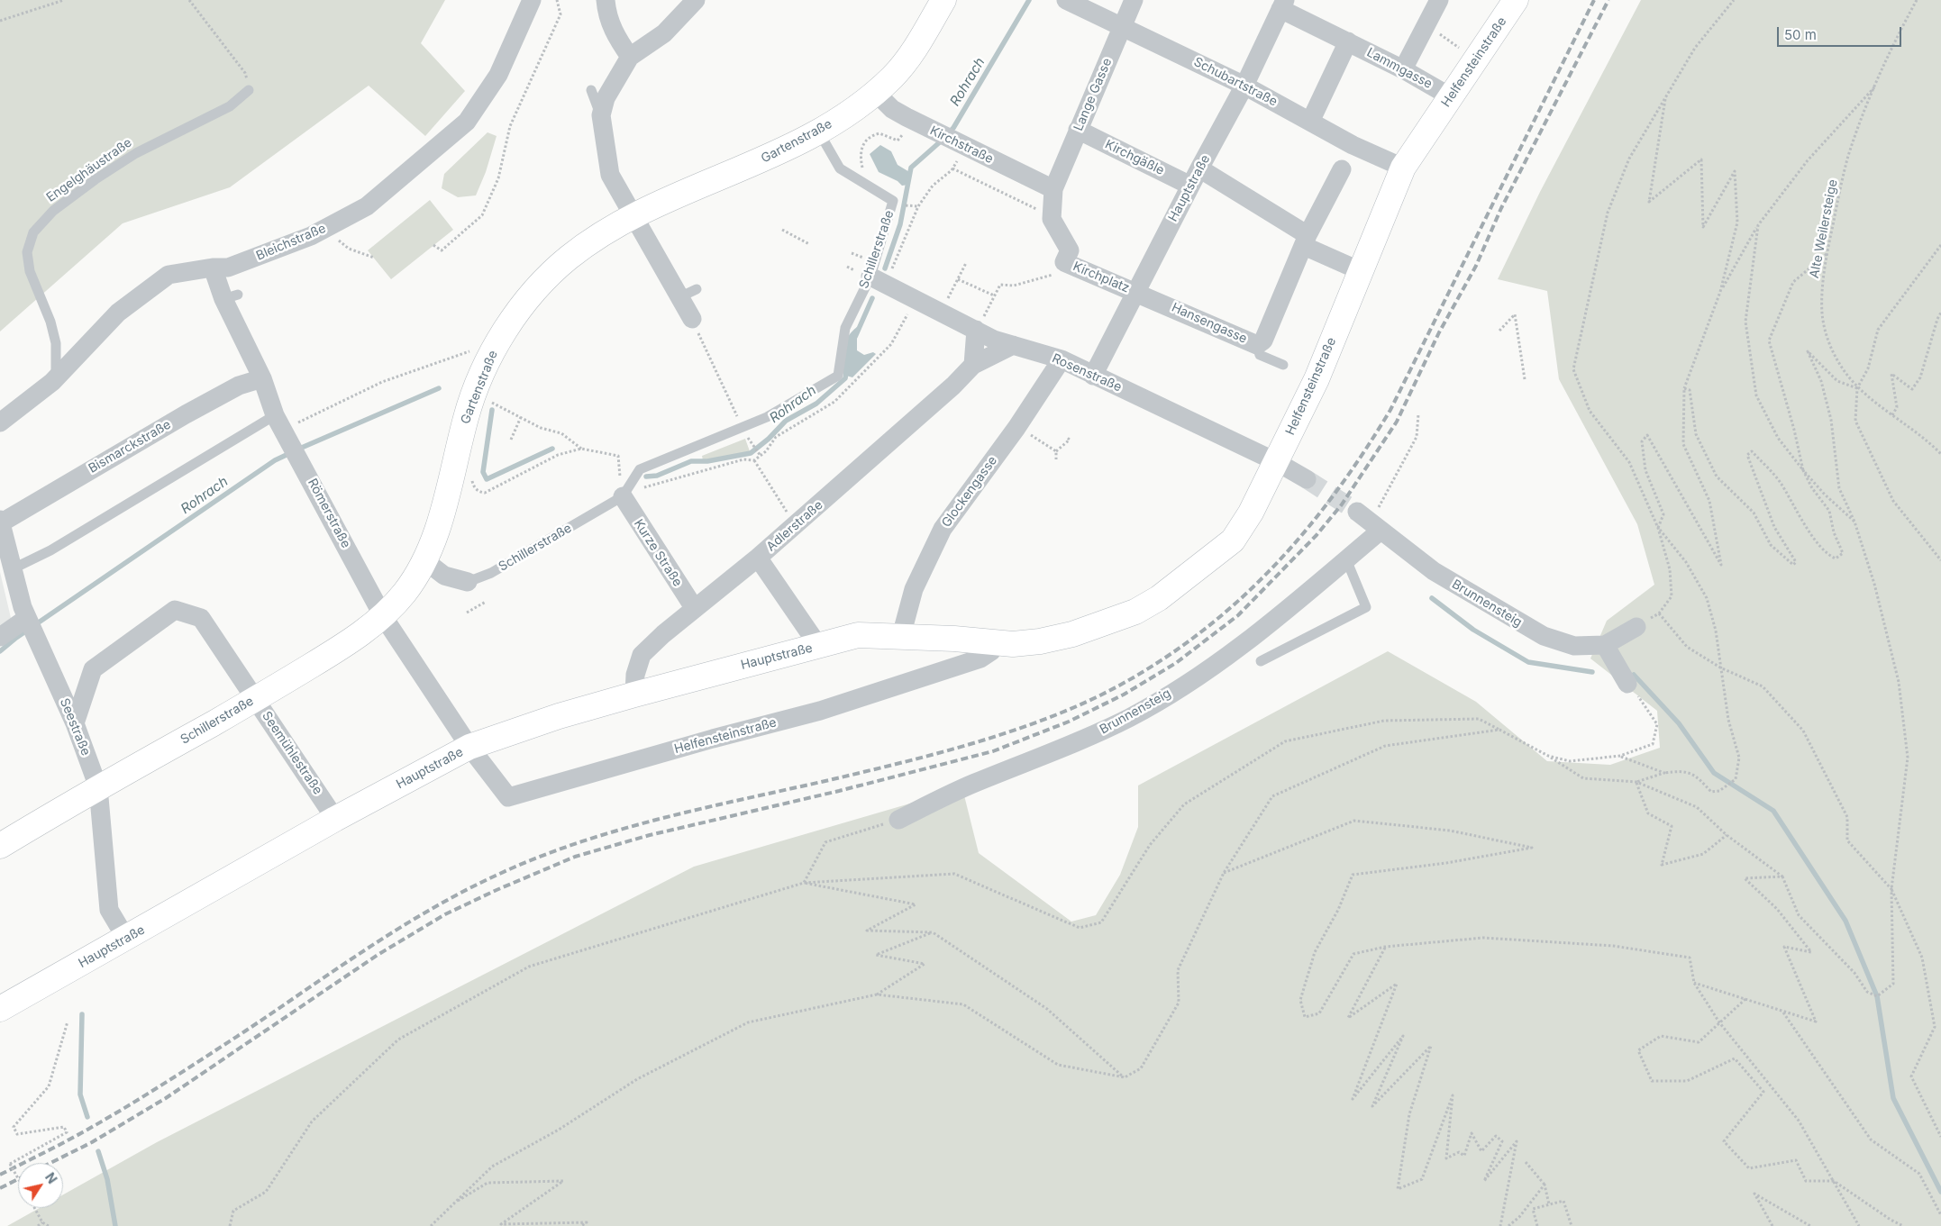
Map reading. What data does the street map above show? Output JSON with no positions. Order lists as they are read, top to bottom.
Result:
{
  "streets": {
    "street": [
      "Helfensteinstraße",
      "Lammgasse",
      "Schubartstraße",
      "Lange Gasse",
      "Gartenstraße",
      "Kirchstraße",
      "Kirchgäßle",
      "Hauptstraße",
      "Bleichstraße",
      "Schillerstraße",
      "Kirchplatz",
      "Hansengasse",
      "Rosenstraße",
      "Bismarckstraße",
      "Glockengasse",
      "Römerstraße",
      "Adlerstraße",
      "Kurze Straße",
      "Brunnensteig",
      "Seestraße",
      "Seemühlestraße"
    ],
    "lane": ["Engelghäustraße"],
    "path": ["Alte Weilersteige"]
  },
  "crossings": [
    ["Helfensteinstraße", "Lammgasse"],
    ["Helfensteinstraße", "Schubartstraße"],
    ["Helfensteinstraße", "Hauptstraße"],
    ["Helfensteinstraße", "Rosenstraße"],
    ["Helfensteinstraße", "Glockengasse"],
    ["Helfensteinstraße", "Römerstraße"],
    ["Lammgasse", "Hauptstraße"],
    ["Schubartstraße", "Lange Gasse"],
    ["Schubartstraße", "Hauptstraße"],
    ["Lange Gasse", "Kirchstraße"],
    ["Lange Gasse", "Kirchgäßle"],
    ["Gartenstraße", "Kirchstraße"],
    ["Gartenstraße", "Schillerstraße"],
    ["Kirchgäßle", "Hauptstraße"],
    ["Engelghäustraße", "Bleichstraße"],
    ["Hauptstraße", "Kirchplatz"],
    ["Hauptstraße", "Hansengasse"],
    ["Hauptstraße", "Rosenstraße"],
    ["Hauptstraße", "Glockengasse"],
    ["Hauptstraße", "Römerstraße"],
    ["Hauptstraße", "Adlerstraße"],
    ["Hauptstraße", "Seestraße"],
    ["Hauptstraße", "Seemühlestraße"],
    ["Bleichstraße", "Römerstraße"],
    ["Schillerstraße", "Rosenstraße"],
    ["Schillerstraße", "Römerstraße"],
    ["Schillerstraße", "Kurze Straße"],
    ["Schillerstraße", "Seestraße"],
    ["Schillerstraße", "Seemühlestraße"],
    ["Kirchplatz", "Hansengasse"],
    ["Rosenstraße", "Glockengasse"],
    ["Rosenstraße", "Adlerstraße"],
    ["Bismarckstraße", "Römerstraße"],
    ["Bismarckstraße", "Seestraße"],
    ["Adlerstraße", "Kurze Straße"],
    ["Seestraße", "Seemühlestraße"]
  ],
  "water": ["Rohrach"],
  "scale_bar": "50 m",
  "north": "top right"
}
